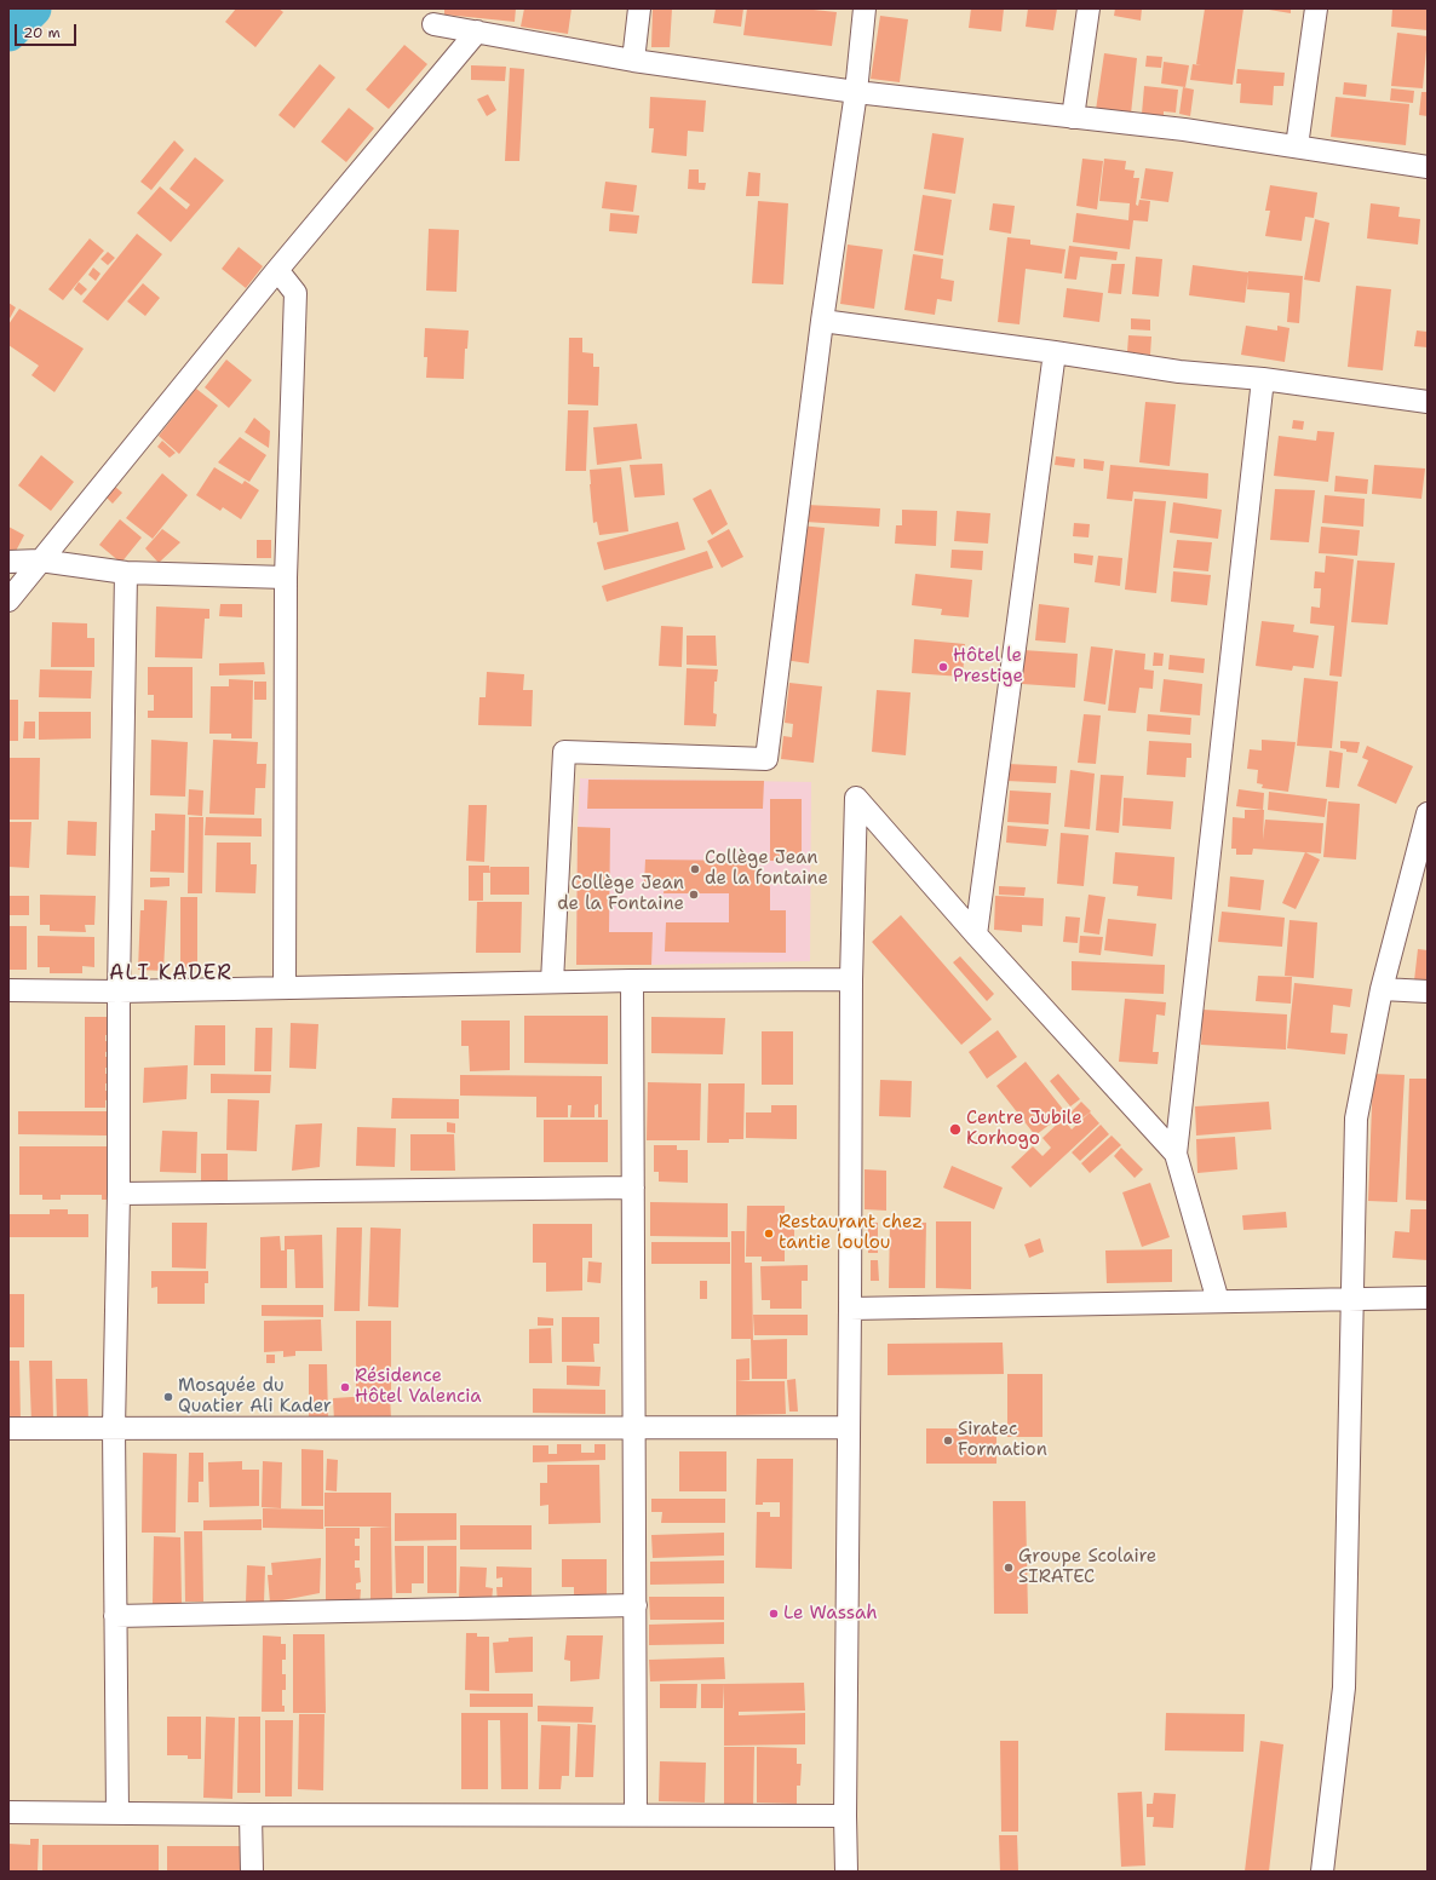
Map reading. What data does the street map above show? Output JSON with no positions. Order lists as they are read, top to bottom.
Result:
{
  "districts": ["ALI KADER"],
  "places": [
    "Hôtel le Prestige",
    "Collège Jean de la fontaine",
    "Collège Jean de la Fontaine",
    "Centre Jubile Korhogo",
    "Restaurant chez tantie loulou",
    "Résidence Hôtel Valencia",
    "Mosquée du Quatier Ali Kader",
    "Siratec Formation",
    "Groupe Scolaire SIRATEC",
    "Le Wassah"
  ],
  "scale_bar": "20 m"
}
